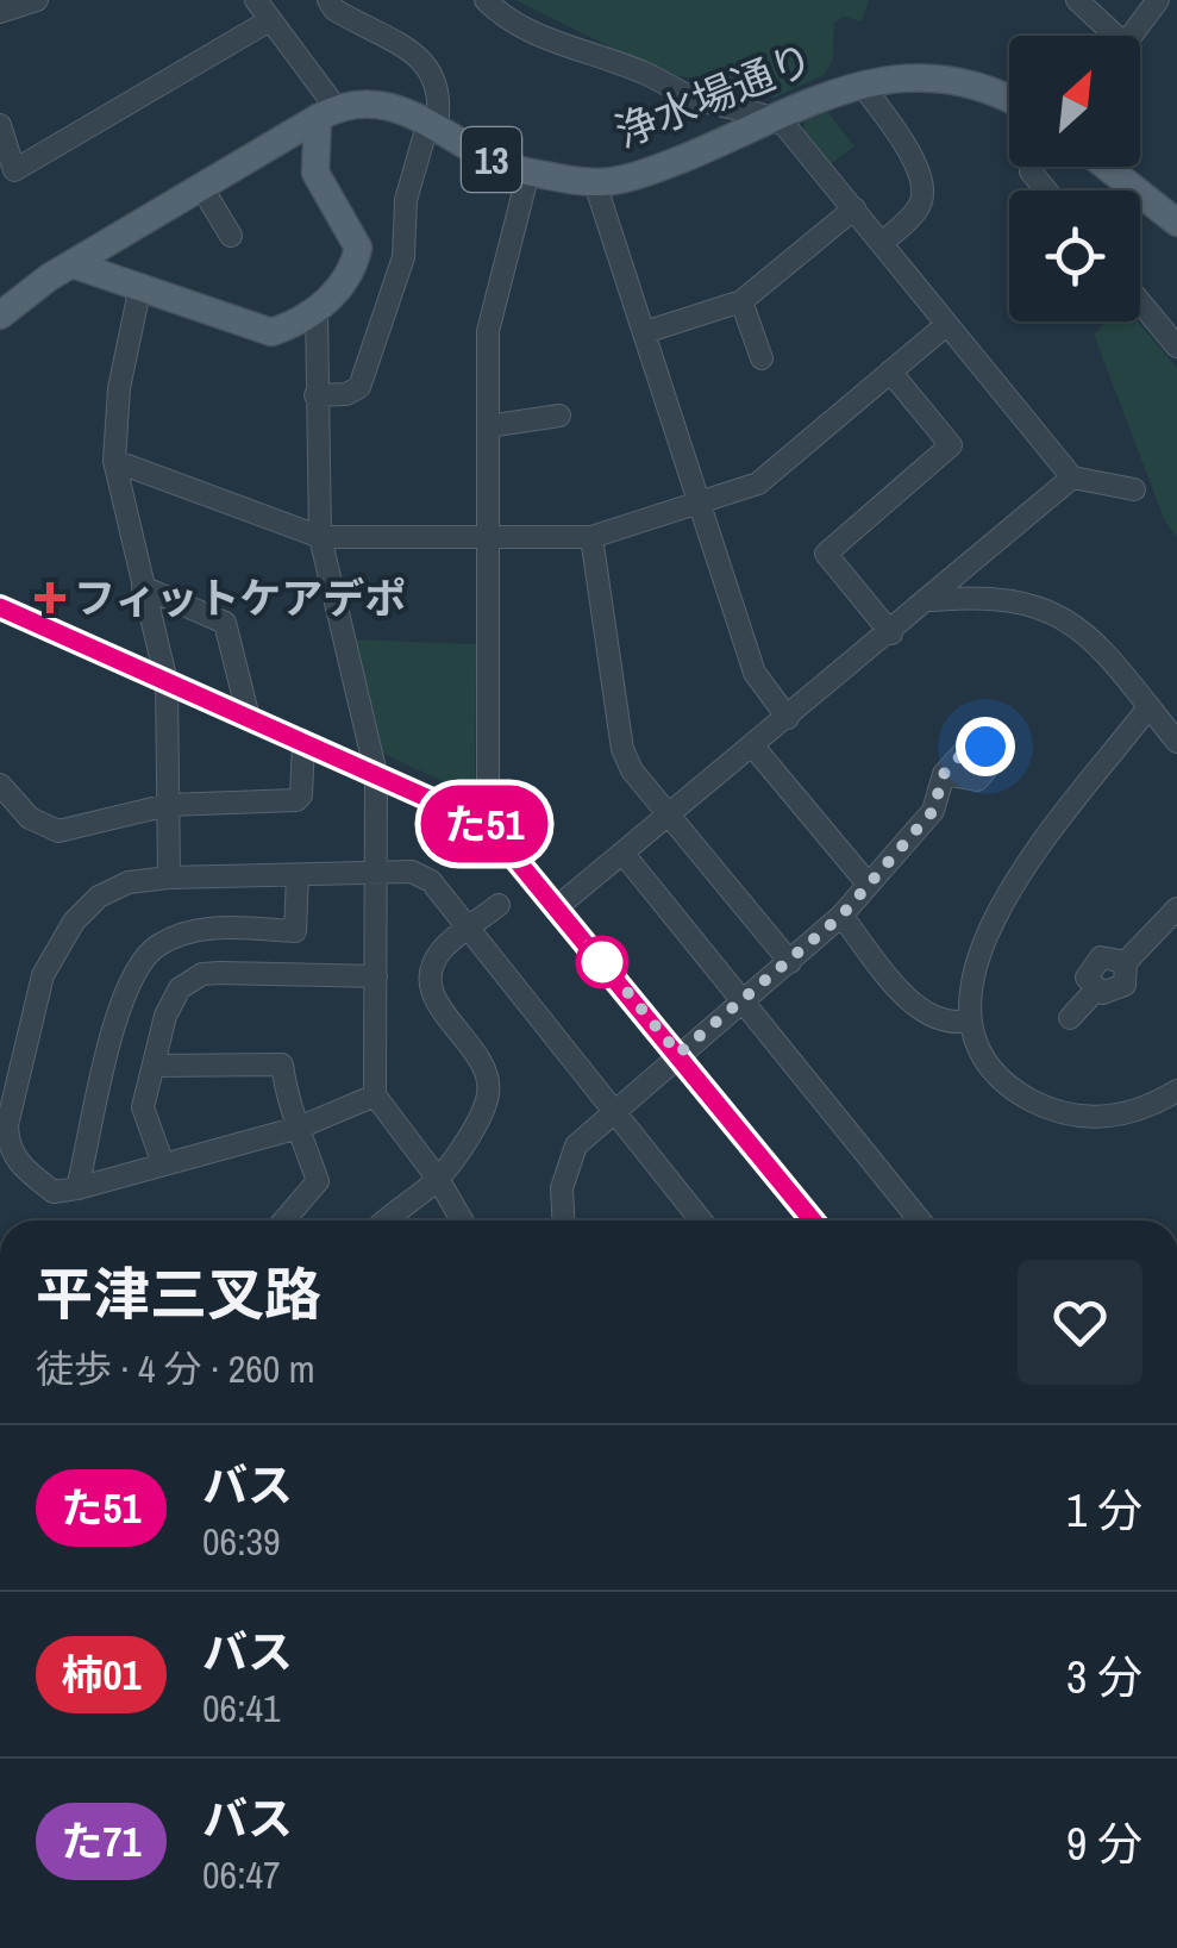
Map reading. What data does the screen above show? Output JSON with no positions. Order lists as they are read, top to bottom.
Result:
{
  "streets": {
    "main road": ["浄水場通り", "13"]
  },
  "places": {
    "health": ["フィットケアデポ"]
  },
  "lines": ["bus line た51"],
  "north": "top right",
  "page": {
    "on_map": "た51",
    "heading": ["平津三叉路", "徒歩 · 4 分 · 260 m"],
    "list": [
      {
        "mark": "た51",
        "name": "バス",
        "note": "06:39",
        "value": "1 分"
      },
      {
        "mark": "柿01",
        "name": "バス",
        "note": "06:41",
        "value": "3 分"
      },
      {
        "mark": "た71",
        "name": "バス",
        "note": "06:47",
        "value": "9 分"
      }
    ]
  }
}
